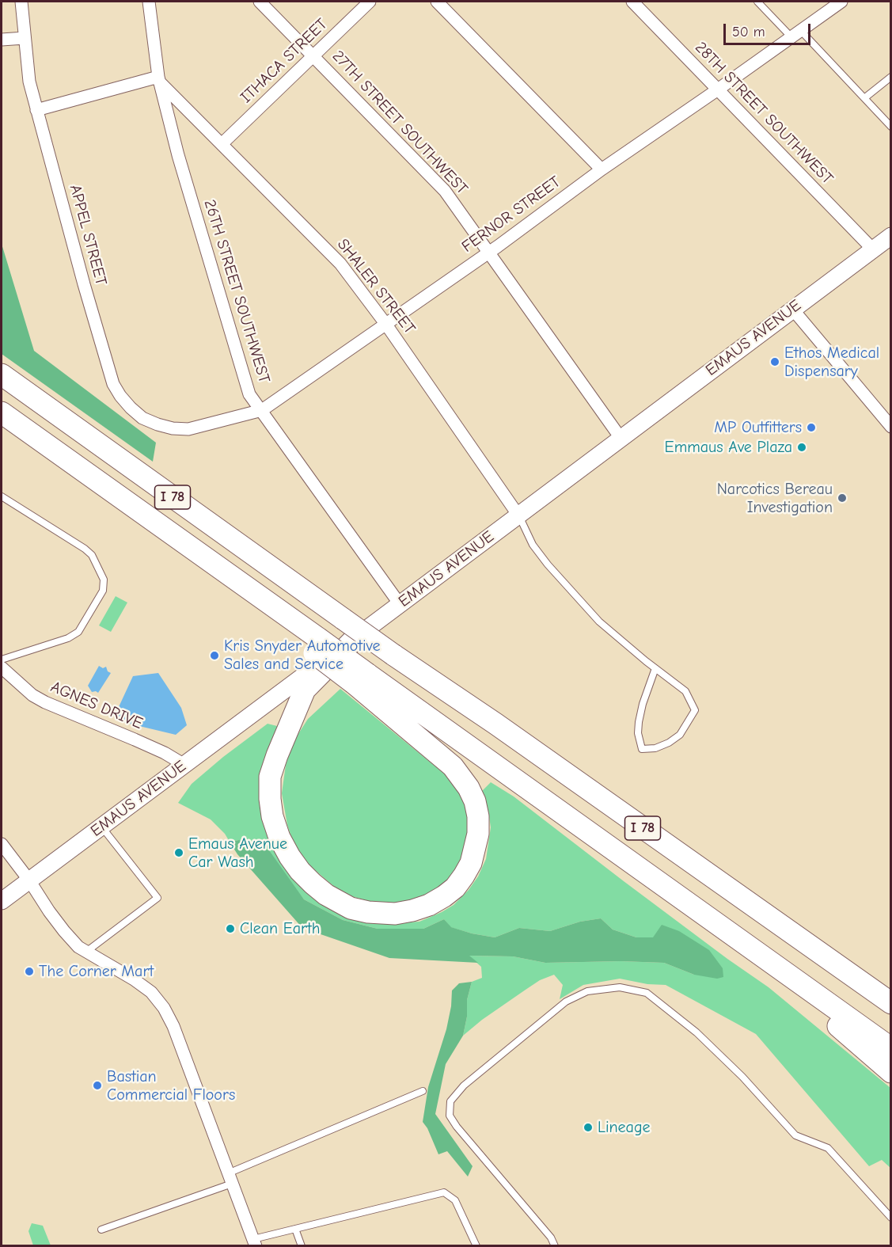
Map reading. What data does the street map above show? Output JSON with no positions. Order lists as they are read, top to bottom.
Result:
{
  "streets": {
    "highway": ["I 78"],
    "main road": ["EMAUS AVENUE"],
    "street": [
      "ITHACA STREET",
      "28TH STREET SOUTHWEST",
      "27TH STREET SOUTHWEST",
      "FERNOR STREET",
      "APPEL STREET",
      "SHALER STREET",
      "26TH STREET SOUTHWEST",
      "AGNES DRIVE"
    ]
  },
  "crossings": [
    ["ITHACA STREET", "27TH STREET SOUTHWEST"],
    ["ITHACA STREET", "SHALER STREET"],
    ["28TH STREET SOUTHWEST", "FERNOR STREET"],
    ["28TH STREET SOUTHWEST", "EMAUS AVENUE"],
    ["27TH STREET SOUTHWEST", "FERNOR STREET"],
    ["27TH STREET SOUTHWEST", "EMAUS AVENUE"],
    ["FERNOR STREET", "APPEL STREET"],
    ["FERNOR STREET", "SHALER STREET"],
    ["FERNOR STREET", "26TH STREET SOUTHWEST"],
    ["SHALER STREET", "26TH STREET SOUTHWEST"],
    ["SHALER STREET", "EMAUS AVENUE"],
    ["26TH STREET SOUTHWEST", "EMAUS AVENUE"],
    ["EMAUS AVENUE", "AGNES DRIVE"]
  ],
  "places": [
    "Ethos Medical Dispensary",
    "MP Outfitters",
    "Emmaus Ave Plaza",
    "Narcotics Bereau Investigation",
    "Kris Snyder Automotive Sales and Service",
    "Emaus Avenue Car Wash",
    "Clean Earth",
    "The Corner Mart",
    "Bastian Commercial Floors",
    "Lineage"
  ],
  "scale_bar": "50 m"
}
